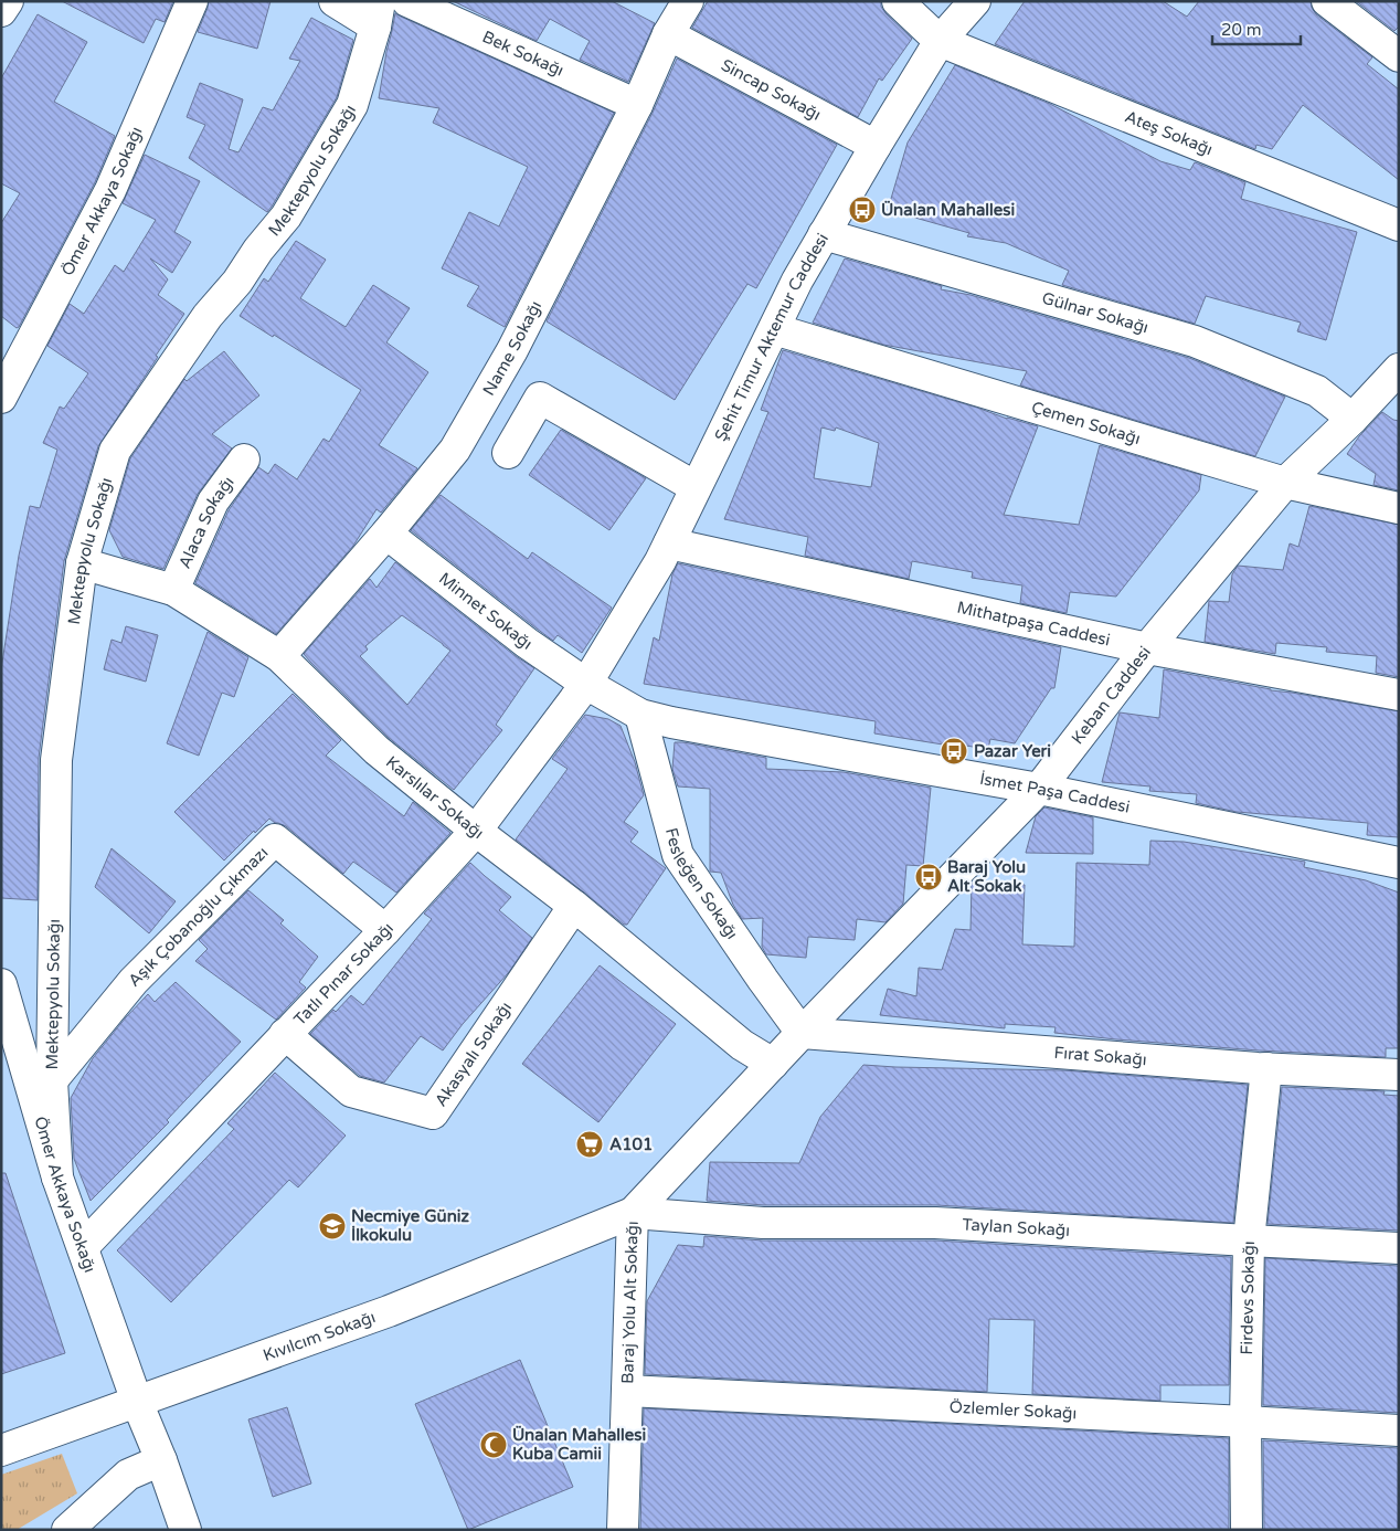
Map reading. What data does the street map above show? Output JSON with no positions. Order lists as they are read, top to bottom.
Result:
{
  "streets": {
    "street": [
      "Bek Sokağı",
      "Sincap Sokağı",
      "Ateş Sokağı",
      "Mektepyolu Sokağı",
      "Ömer Akkaya Sokağı",
      "Gülnar Sokağı",
      "Şehit Timur Aktemur Caddesi",
      "Name Sokağı",
      "Çemen Sokağı",
      "Alaca Sokağı",
      "Minnet Sokağı",
      "Mithatpaşa Caddesi",
      "Keban Caddesi",
      "İsmet Paşa Caddesi",
      "Karslılar Sokağı",
      "Fesleğen Sokağı",
      "Aşık Çobanoğlu Çıkmazı",
      "Tatlı Pınar Sokağı",
      "Akasyalı Sokağı",
      "Fırat Sokağı",
      "Taylan Sokağı",
      "Firdevs Sokağı",
      "Baraj Yolu Alt Sokağı",
      "Kıvılcım Sokağı",
      "Özlemler Sokağı"
    ]
  },
  "crossings": [
    ["Bek Sokağı", "Name Sokağı"],
    ["Sincap Sokağı", "Şehit Timur Aktemur Caddesi"],
    ["Sincap Sokağı", "Name Sokağı"],
    ["Ateş Sokağı", "Şehit Timur Aktemur Caddesi"],
    ["Mektepyolu Sokağı", "Ömer Akkaya Sokağı"],
    ["Mektepyolu Sokağı", "Karslılar Sokağı"],
    ["Mektepyolu Sokağı", "Aşık Çobanoğlu Çıkmazı"],
    ["Ömer Akkaya Sokağı", "Tatlı Pınar Sokağı"],
    ["Ömer Akkaya Sokağı", "Kıvılcım Sokağı"],
    ["Gülnar Sokağı", "Şehit Timur Aktemur Caddesi"],
    ["Gülnar Sokağı", "Keban Caddesi"],
    ["Şehit Timur Aktemur Caddesi", "Çemen Sokağı"],
    ["Şehit Timur Aktemur Caddesi", "Minnet Sokağı"],
    ["Şehit Timur Aktemur Caddesi", "Mithatpaşa Caddesi"],
    ["Şehit Timur Aktemur Caddesi", "İsmet Paşa Caddesi"],
    ["Şehit Timur Aktemur Caddesi", "Tatlı Pınar Sokağı"],
    ["Name Sokağı", "Minnet Sokağı"],
    ["Name Sokağı", "Karslılar Sokağı"],
    ["Çemen Sokağı", "Keban Caddesi"],
    ["Alaca Sokağı", "Karslılar Sokağı"],
    ["Minnet Sokağı", "İsmet Paşa Caddesi"],
    ["Minnet Sokağı", "Tatlı Pınar Sokağı"],
    ["Mithatpaşa Caddesi", "Keban Caddesi"],
    ["Keban Caddesi", "İsmet Paşa Caddesi"],
    ["Keban Caddesi", "Karslılar Sokağı"],
    ["Keban Caddesi", "Fesleğen Sokağı"],
    ["Keban Caddesi", "Fırat Sokağı"],
    ["Keban Caddesi", "Baraj Yolu Alt Sokağı"],
    ["İsmet Paşa Caddesi", "Fesleğen Sokağı"],
    ["İsmet Paşa Caddesi", "Tatlı Pınar Sokağı"],
    ["Karslılar Sokağı", "Tatlı Pınar Sokağı"],
    ["Karslılar Sokağı", "Akasyalı Sokağı"],
    ["Karslılar Sokağı", "Baraj Yolu Alt Sokağı"],
    ["Fesleğen Sokağı", "Fırat Sokağı"],
    ["Aşık Çobanoğlu Çıkmazı", "Tatlı Pınar Sokağı"],
    ["Tatlı Pınar Sokağı", "Akasyalı Sokağı"],
    ["Fırat Sokağı", "Firdevs Sokağı"],
    ["Taylan Sokağı", "Firdevs Sokağı"],
    ["Taylan Sokağı", "Baraj Yolu Alt Sokağı"],
    ["Taylan Sokağı", "Kıvılcım Sokağı"],
    ["Firdevs Sokağı", "Özlemler Sokağı"],
    ["Baraj Yolu Alt Sokağı", "Kıvılcım Sokağı"],
    ["Baraj Yolu Alt Sokağı", "Özlemler Sokağı"]
  ],
  "places": {
    "bus stop": ["Ünalan Mahallesi", "Pazar Yeri", "Baraj Yolu Alt Sokak"],
    "supermarket": ["A101"],
    "school or university": ["Necmiye Güniz İlkokulu"],
    "mosque": ["Ünalan Mahallesi Kuba Camii"]
  },
  "scale_bar": "20 m"
}
